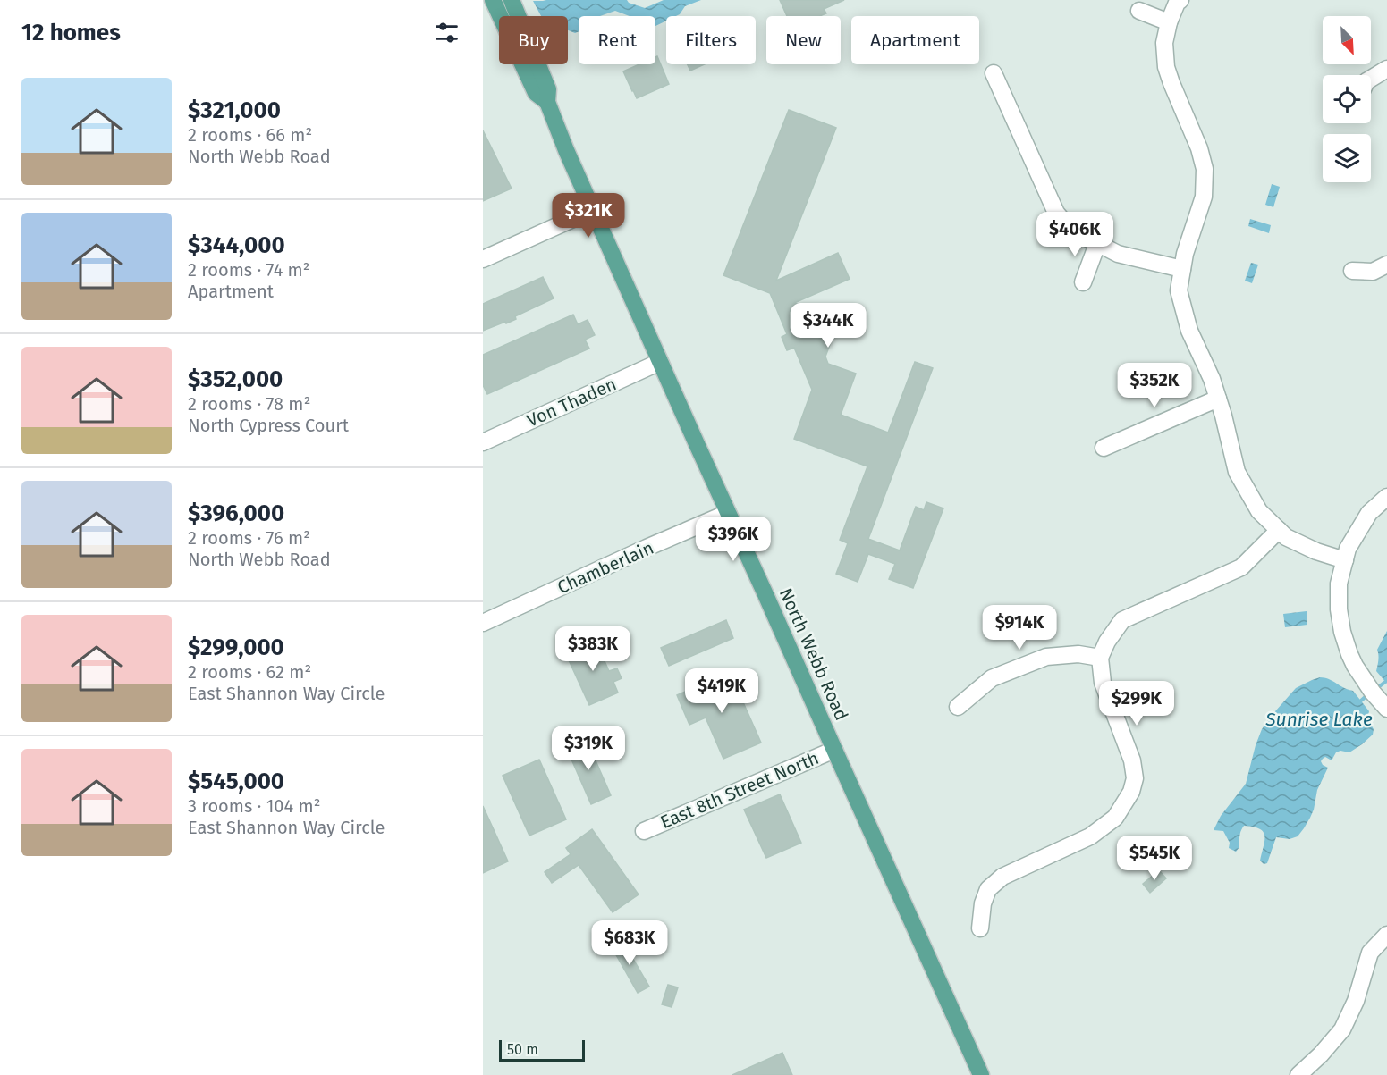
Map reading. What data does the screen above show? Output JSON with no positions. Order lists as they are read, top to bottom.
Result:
{
  "streets": {
    "main road": ["North Webb Road"],
    "street": ["Von Thaden", "Chamberlain", "East 8th Street North"]
  },
  "crossings": [
    ["Von Thaden", "North Webb Road"],
    ["Chamberlain", "North Webb Road"],
    ["North Webb Road", "East 8th Street North"]
  ],
  "water": ["Sunrise Lake"],
  "scale_bar": "50 m",
  "north": "bottom right",
  "page": {
    "heading": "12 homes",
    "chip": [
      "Buy",
      "Rent",
      "Filters",
      "New",
      "Apartment"
    ],
    "list": [
      {
        "name": "$321,000",
        "note": "2 rooms · 66 m² · North Webb Road"
      },
      {
        "name": "$344,000",
        "note": "2 rooms · 74 m² · Apartment"
      },
      {
        "name": "$352,000",
        "note": "2 rooms · 78 m² · North Cypress Court"
      },
      {
        "name": "$396,000",
        "note": "2 rooms · 76 m² · North Webb Road"
      },
      {
        "name": "$299,000",
        "note": "2 rooms · 62 m² · East Shannon Way Circle"
      },
      {
        "name": "$545,000",
        "note": "3 rooms · 104 m² · East Shannon Way Circle"
      }
    ],
    "price": [
      "$321K",
      "$406K",
      "$344K",
      "$352K",
      "$396K",
      "$914K",
      "$383K",
      "$419K",
      "$299K",
      "$319K",
      "$545K",
      "$683K"
    ],
    "scale": "50 m"
  }
}
